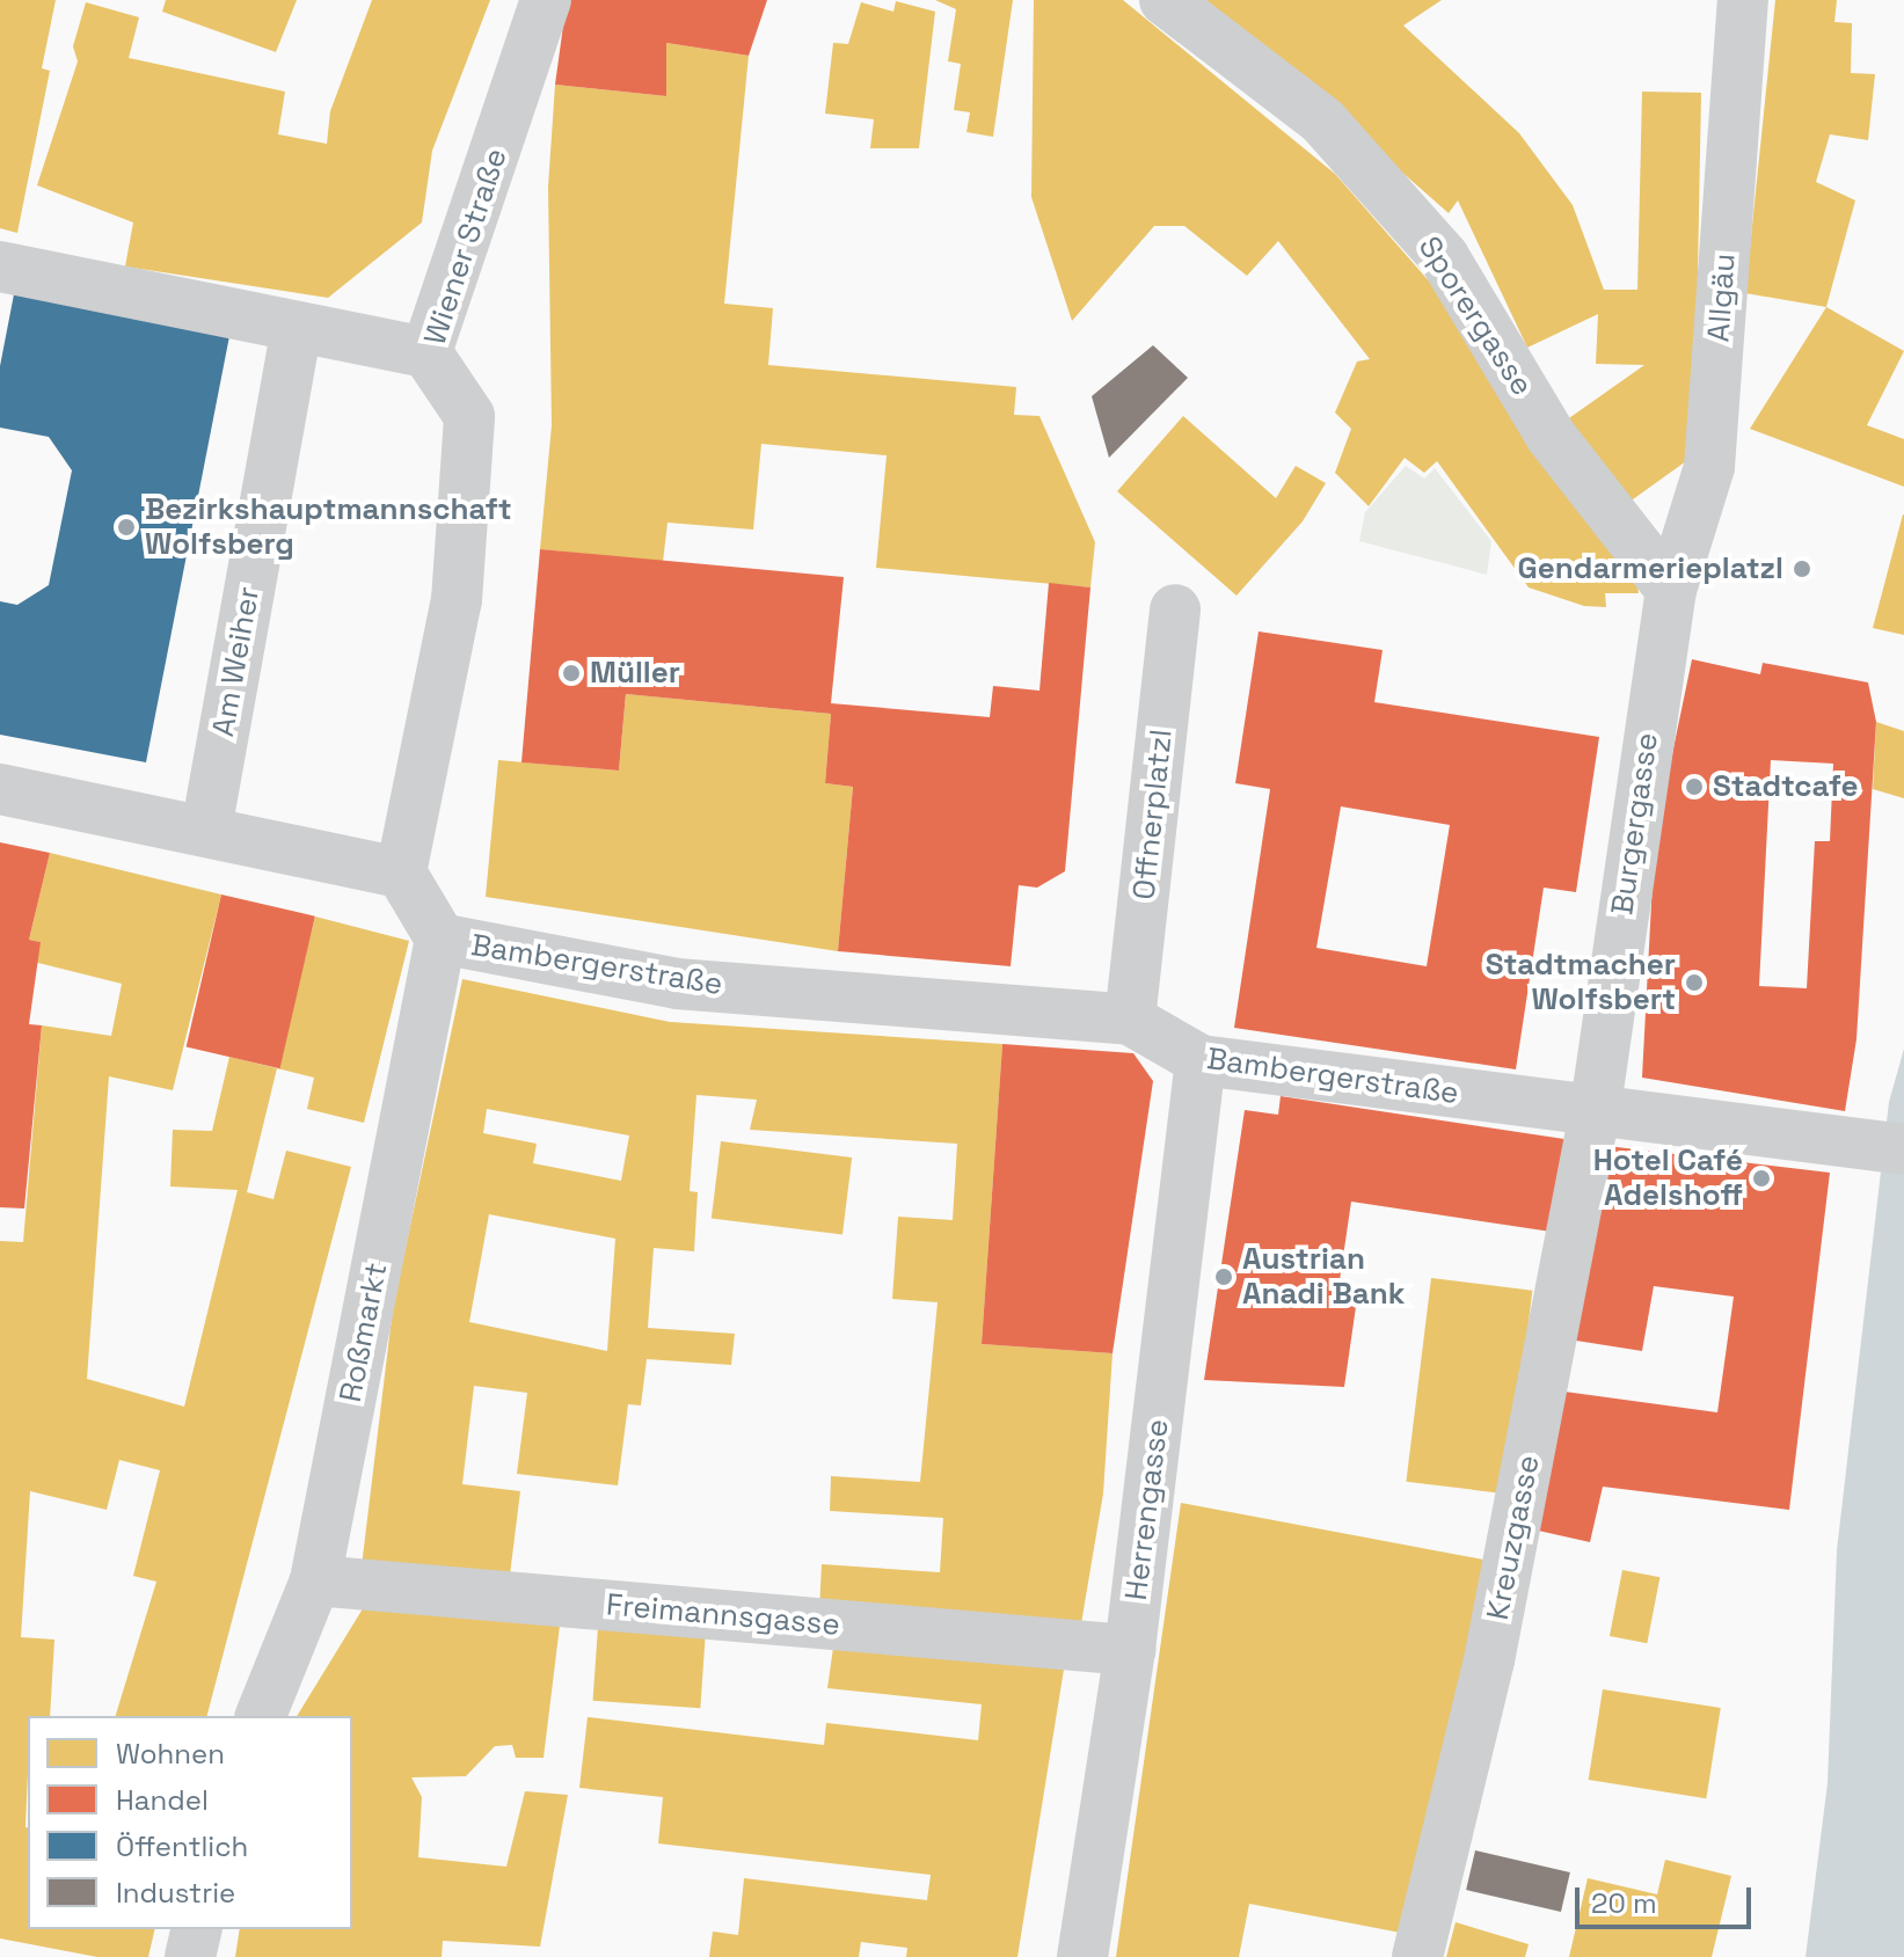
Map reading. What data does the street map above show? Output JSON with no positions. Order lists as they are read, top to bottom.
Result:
{
  "streets": {
    "street": [
      "Wiener Straße",
      "Allgäu",
      "Sporergasse",
      "Am Weiher",
      "Offnerplatzl",
      "Burgergasse",
      "Bambergerstraße",
      "Roßmarkt",
      "Herrengasse",
      "Kreuzgasse",
      "Freimannsgasse"
    ]
  },
  "crossings": [
    ["Allgäu", "Sporergasse"],
    ["Allgäu", "Burgergasse"],
    ["Sporergasse", "Burgergasse"],
    ["Offnerplatzl", "Bambergerstraße"],
    ["Burgergasse", "Bambergerstraße"],
    ["Burgergasse", "Kreuzgasse"],
    ["Bambergerstraße", "Roßmarkt"],
    ["Bambergerstraße", "Herrengasse"],
    ["Bambergerstraße", "Kreuzgasse"],
    ["Roßmarkt", "Freimannsgasse"],
    ["Herrengasse", "Freimannsgasse"]
  ],
  "places": [
    "Bezirkshauptmannschaft Wolfsberg",
    "Gendarmerieplatzl",
    "Müller",
    "Stadtcafe",
    "Stadtmacher Wolfsbert",
    "Hotel Café Adelshoff",
    "Austrian Anadi Bank"
  ],
  "legend": [
    "Wohnen",
    "Handel",
    "Öffentlich",
    "Industrie"
  ],
  "scale_bar": "20 m"
}
